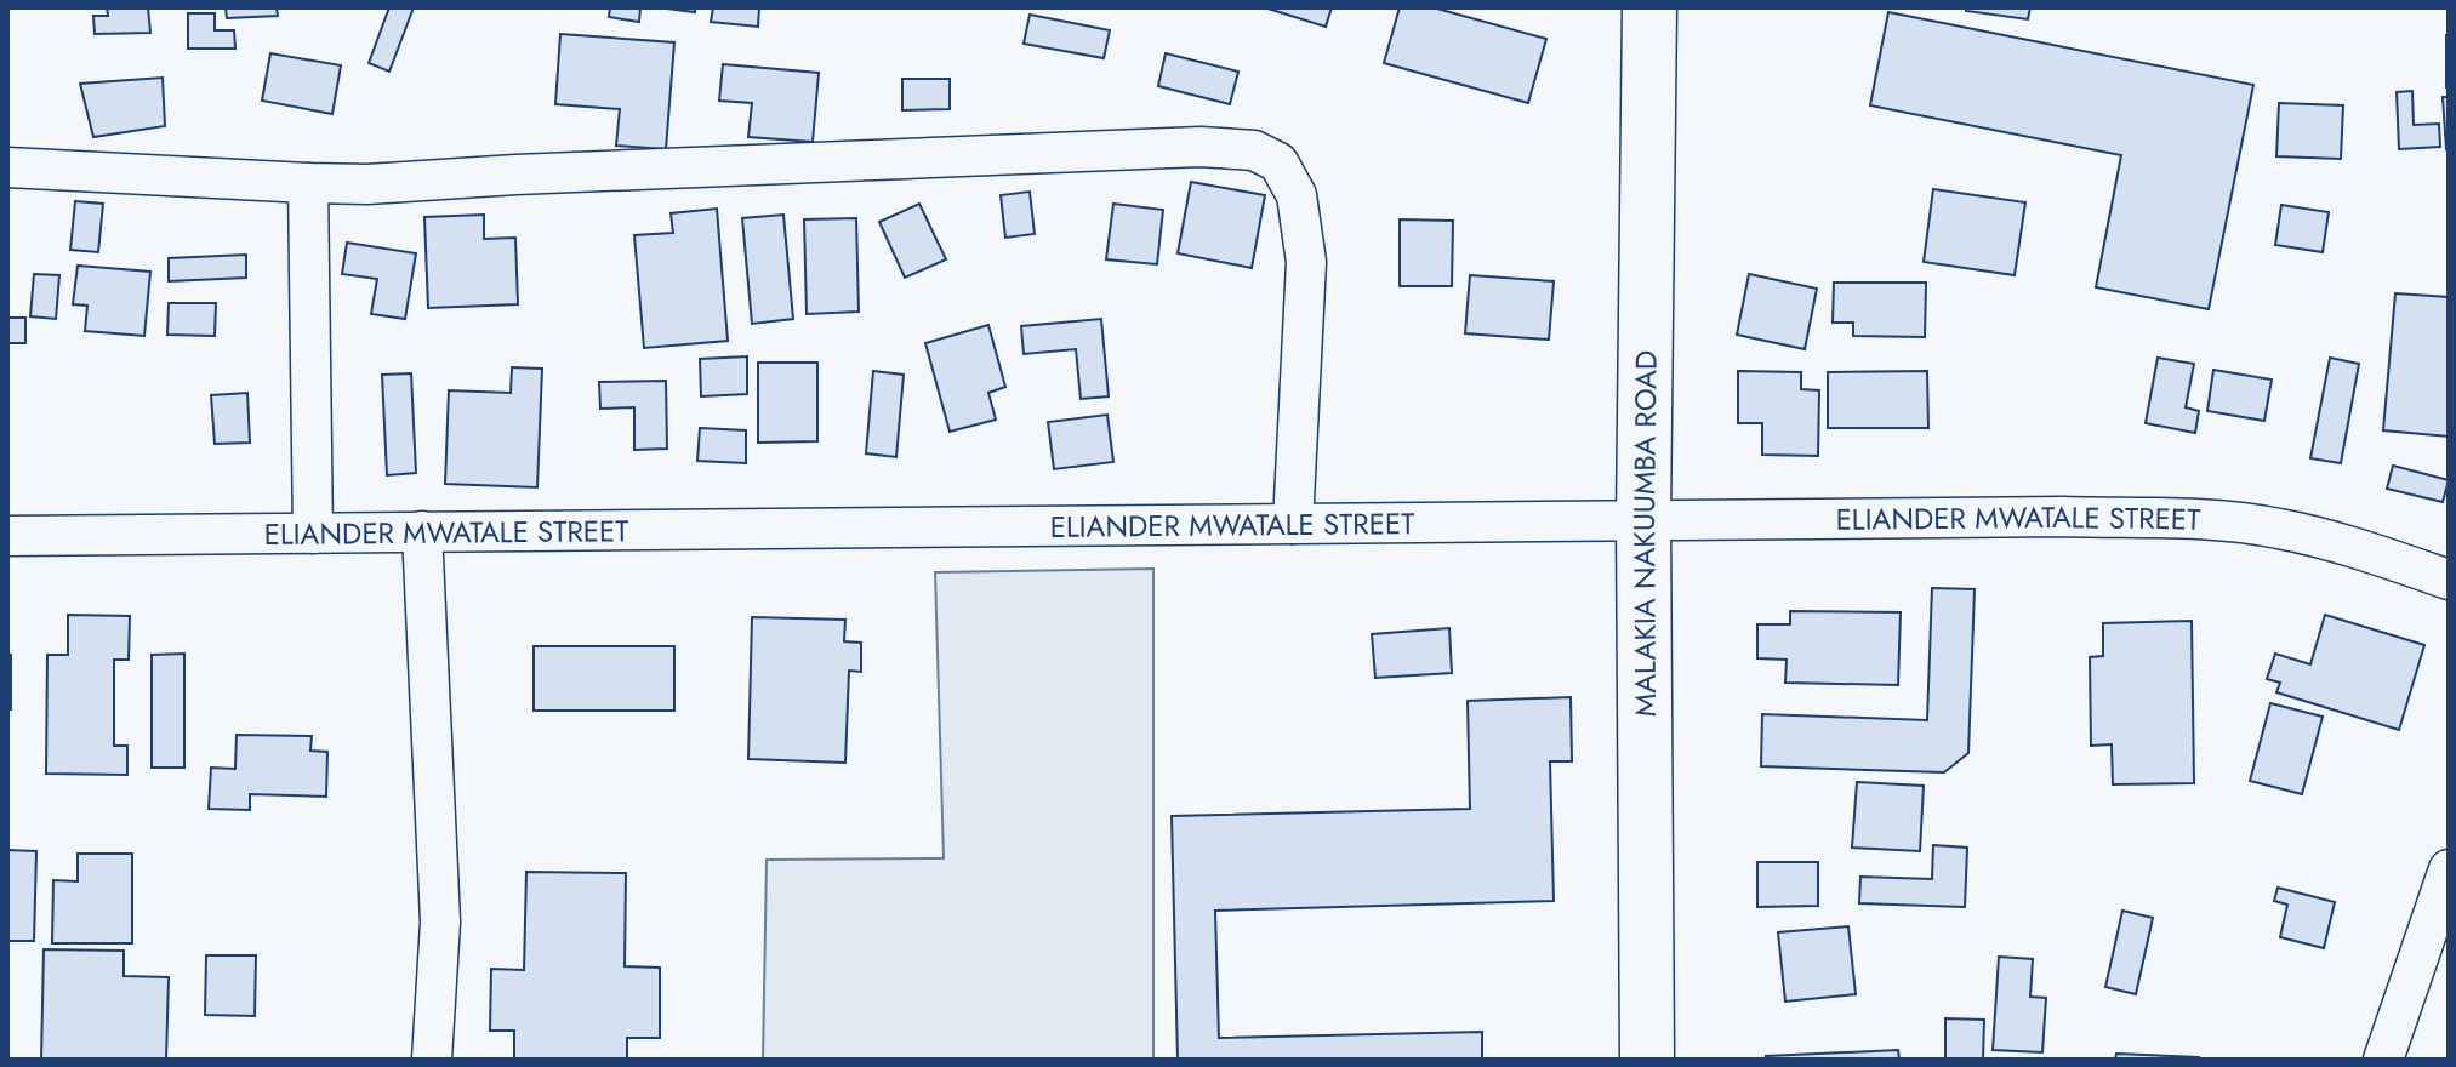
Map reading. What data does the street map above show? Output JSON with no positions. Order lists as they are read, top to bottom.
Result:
{
  "streets": {
    "main road": ["MALAKIA NAKUUMBA ROAD"],
    "street": ["ELIANDER MWATALE STREET"]
  },
  "crossings": [
    ["ELIANDER MWATALE STREET", "MALAKIA NAKUUMBA ROAD"]
  ]
}
